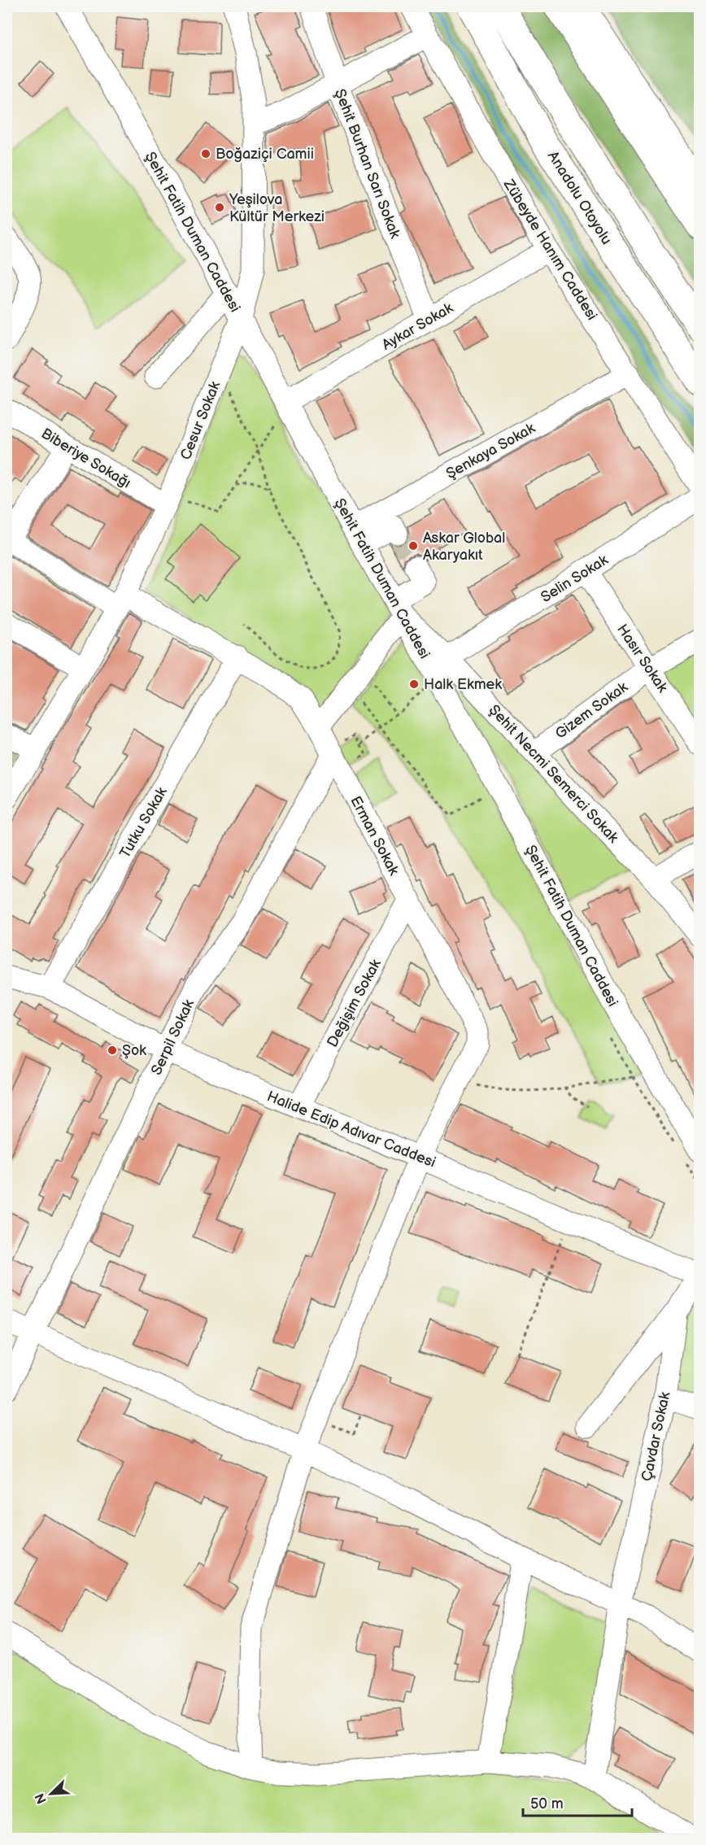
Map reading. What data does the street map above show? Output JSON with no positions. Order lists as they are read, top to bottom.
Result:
{
  "streets": {
    "main road": ["Anadolu Otoyolu"],
    "street": [
      "Şehit Burhan Sarı Sokak",
      "Şehit Fatih Duman Caddesi",
      "Zübeyde Hanım Caddesi",
      "Aykar Sokak",
      "Cesur Sokak",
      "Şenkaya Sokak",
      "Biberiye Sokağı",
      "Selin Sokak",
      "Hasır Sokak",
      "Gizem Sokak",
      "Şehit Necmi Semerci Sokak",
      "Tutku Sokak",
      "Erman Sokak",
      "Değişim Sokak",
      "Serpil Sokak",
      "Halide Edip Adıvar Caddesi",
      "Çavdar Sokak"
    ]
  },
  "crossings": [
    ["Şehit Burhan Sarı Sokak", "Aykar Sokak"],
    ["Şehit Fatih Duman Caddesi", "Aykar Sokak"],
    ["Şehit Fatih Duman Caddesi", "Cesur Sokak"],
    ["Şehit Fatih Duman Caddesi", "Şenkaya Sokak"],
    ["Şehit Fatih Duman Caddesi", "Şehit Necmi Semerci Sokak"],
    ["Zübeyde Hanım Caddesi", "Aykar Sokak"],
    ["Zübeyde Hanım Caddesi", "Şenkaya Sokak"],
    ["Cesur Sokak", "Biberiye Sokağı"],
    ["Cesur Sokak", "Erman Sokak"],
    ["Selin Sokak", "Hasır Sokak"],
    ["Selin Sokak", "Şehit Necmi Semerci Sokak"],
    ["Hasır Sokak", "Gizem Sokak"],
    ["Gizem Sokak", "Şehit Necmi Semerci Sokak"],
    ["Tutku Sokak", "Erman Sokak"],
    ["Tutku Sokak", "Halide Edip Adıvar Caddesi"],
    ["Erman Sokak", "Değişim Sokak"],
    ["Erman Sokak", "Serpil Sokak"],
    ["Erman Sokak", "Halide Edip Adıvar Caddesi"],
    ["Değişim Sokak", "Halide Edip Adıvar Caddesi"],
    ["Serpil Sokak", "Halide Edip Adıvar Caddesi"],
    ["Halide Edip Adıvar Caddesi", "Çavdar Sokak"]
  ],
  "places": [
    "Boğaziçi Camii",
    "Yeşilova Kültür Merkezi",
    "Askar Global Akaryakıt",
    "Halk Ekmek",
    "Şok"
  ],
  "scale_bar": "50 m",
  "north": "bottom left"
}
